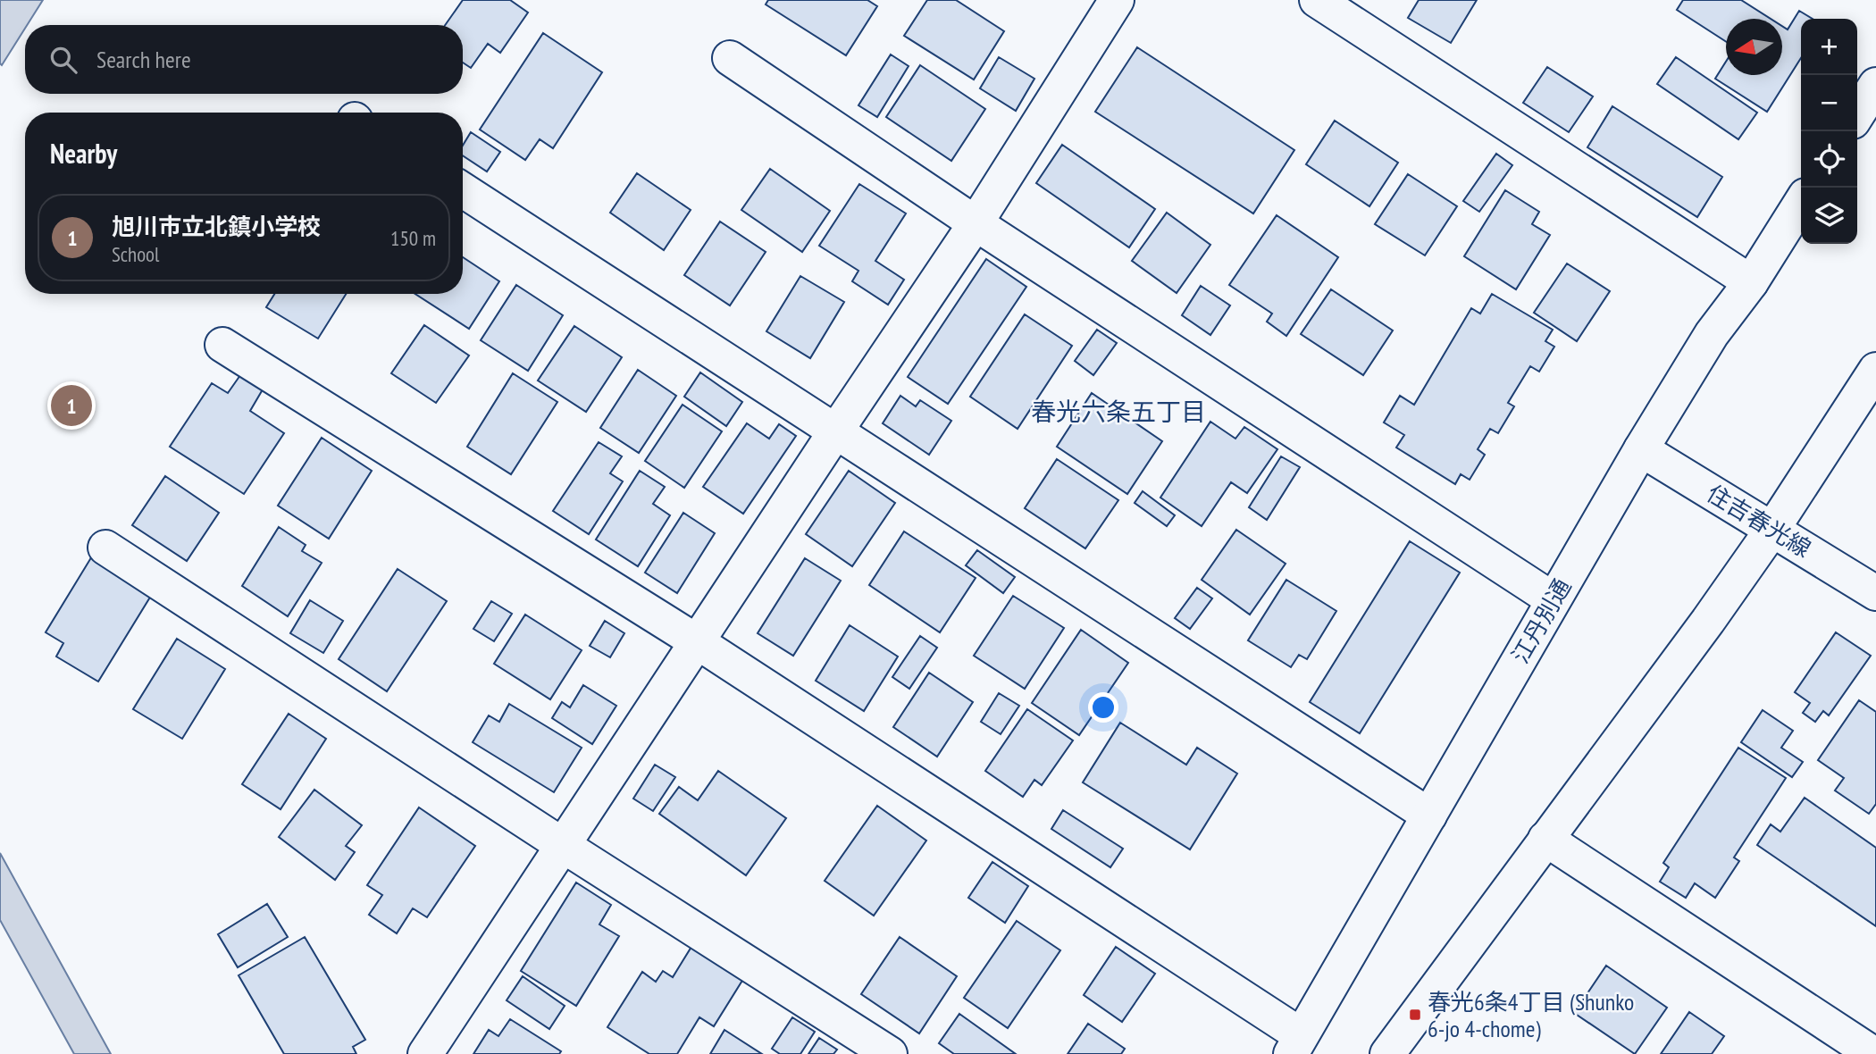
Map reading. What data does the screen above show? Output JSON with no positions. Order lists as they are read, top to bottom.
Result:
{
  "streets": {
    "street": ["住吉春光線", "江丹別通"]
  },
  "crossings": [
    ["住吉春光線", "江丹別通"]
  ],
  "districts": ["春光六条五丁目"],
  "places": {
    "transit": ["春光6条4丁目 (Shunko 6-jo 4-chome)"]
  },
  "north": "left",
  "page": {
    "map_buttons": ["+", "−"],
    "search": "Search here",
    "heading": "Nearby",
    "list": [
      {
        "mark": "1",
        "name": "旭川市立北鎮小学校",
        "note": "School",
        "value": "150 m"
      }
    ],
    "pins": "1"
  }
}
